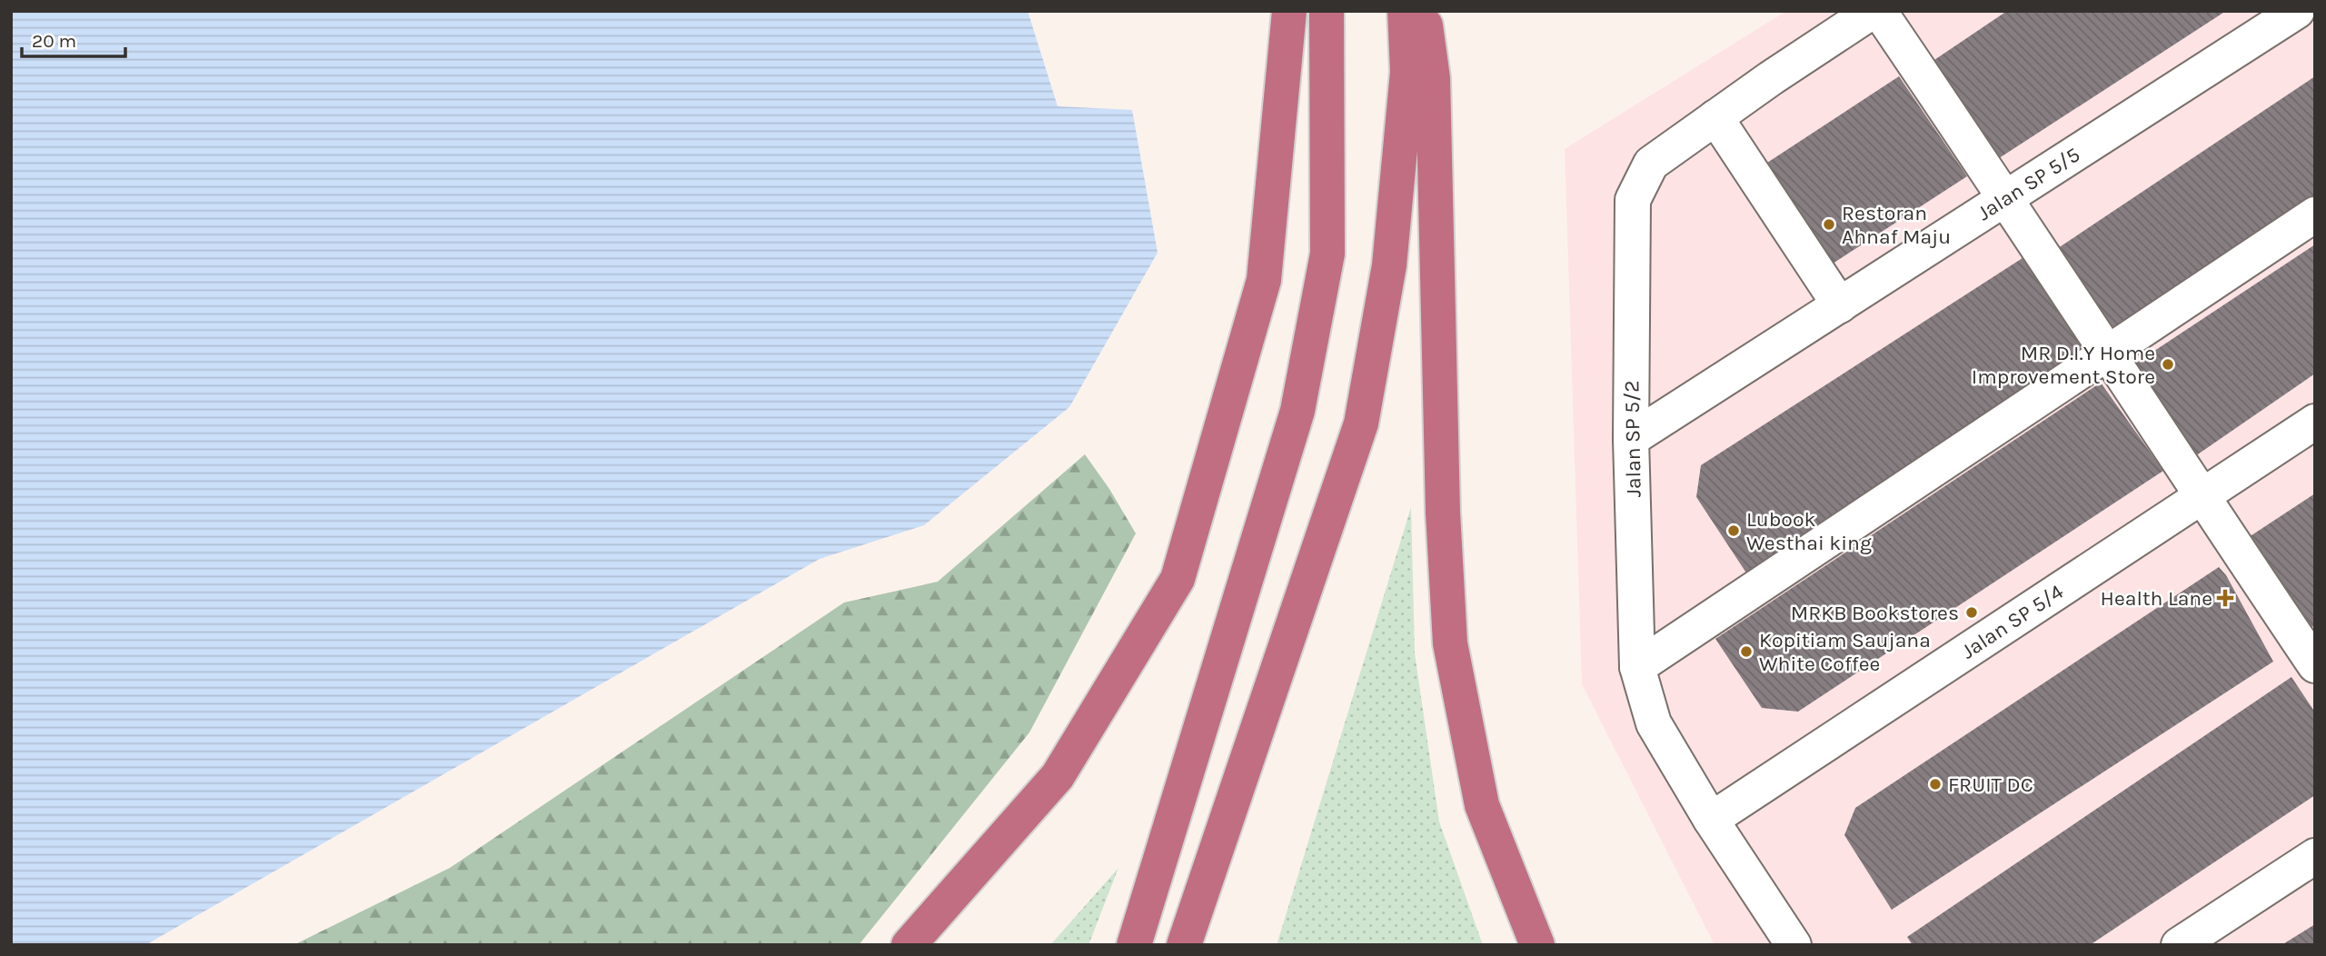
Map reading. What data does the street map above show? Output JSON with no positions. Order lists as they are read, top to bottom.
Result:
{
  "streets": {
    "street": ["Jalan SP 5/5", "Jalan SP 5/2", "Jalan SP 5/4"]
  },
  "crossings": [
    ["Jalan SP 5/5", "Jalan SP 5/2"],
    ["Jalan SP 5/2", "Jalan SP 5/4"]
  ],
  "places": {
    "other": [
      "Restoran Ahnaf Maju",
      "MR D.I.Y Home Improvement Store",
      "Lubook Westhai king",
      "MRKB Bookstores",
      "Kopitiam Saujana White Coffee",
      "FRUIT DC"
    ],
    "health": ["Health Lane"]
  },
  "scale_bar": "20 m"
}
